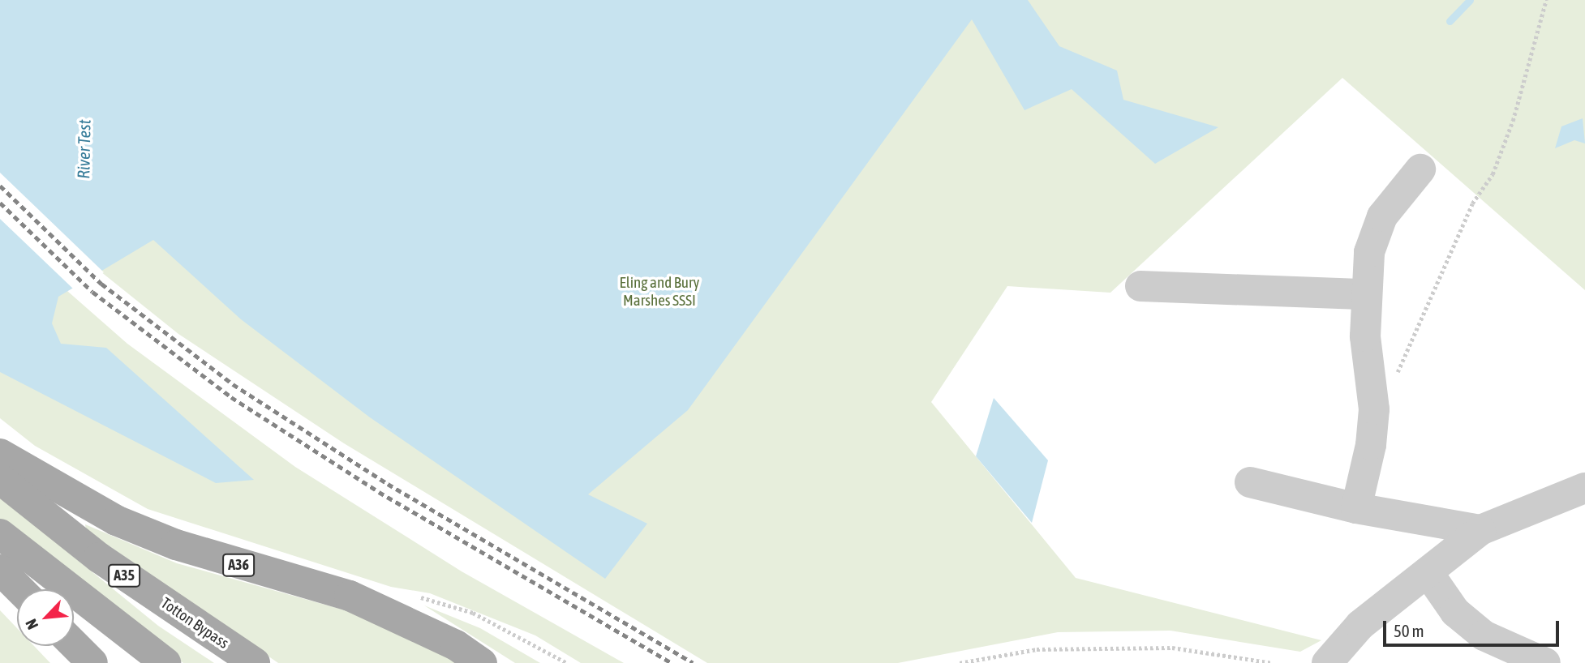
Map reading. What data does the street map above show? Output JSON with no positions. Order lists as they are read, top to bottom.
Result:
{
  "streets": {
    "main road": ["A36", "A35", "Totton Bypass"]
  },
  "water": ["River Test"],
  "parks": ["Eling and Bury Marshes SSSI"],
  "scale_bar": "50 m",
  "north": "bottom left"
}
